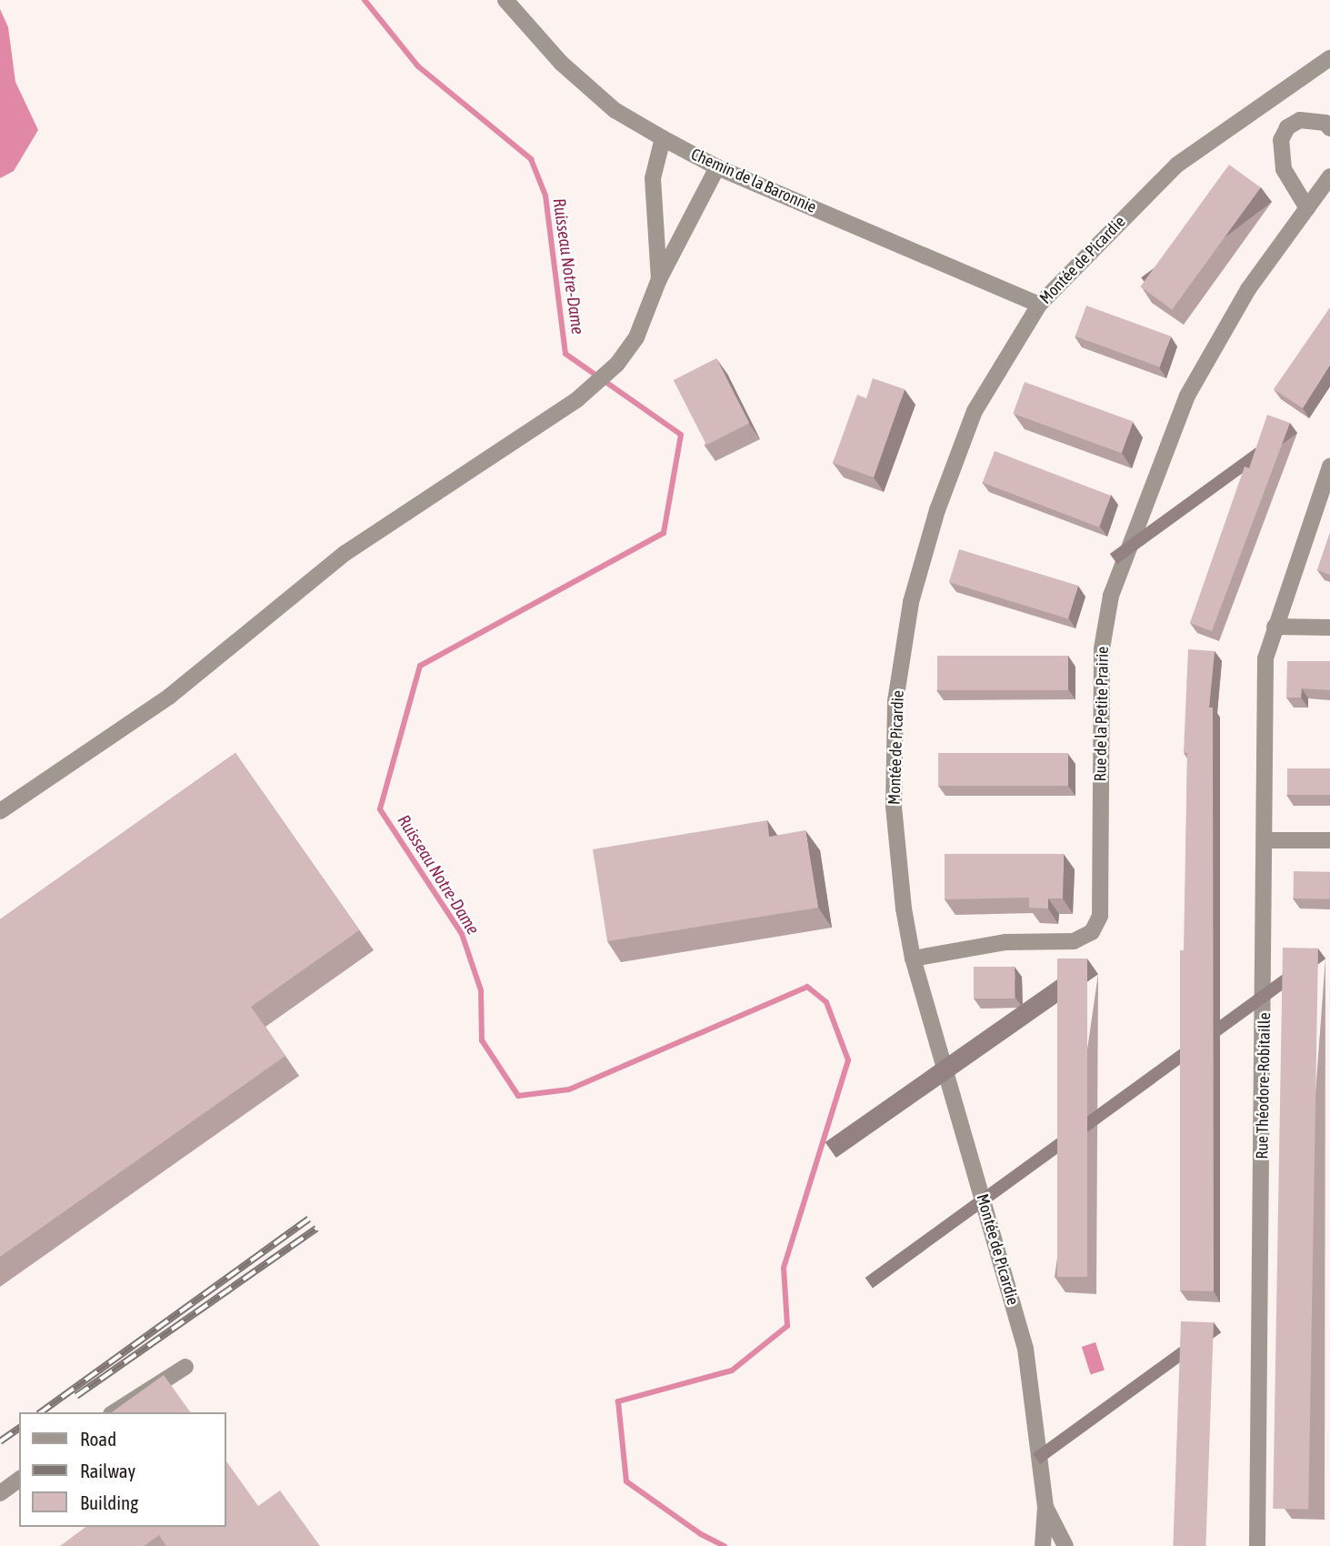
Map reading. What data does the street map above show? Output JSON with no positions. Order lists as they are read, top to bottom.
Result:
{
  "streets": {
    "street": [
      "Chemin de la Baronnie",
      "Montée de Picardie",
      "Rue de la Petite Prairie",
      "Rue Théodore-Robitaille"
    ]
  },
  "crossings": [
    ["Chemin de la Baronnie", "Montée de Picardie"],
    ["Montée de Picardie", "Rue de la Petite Prairie"]
  ],
  "water": ["Ruisseau Notre-Dame"],
  "legend": ["Road", "Railway", "Building"]
}
